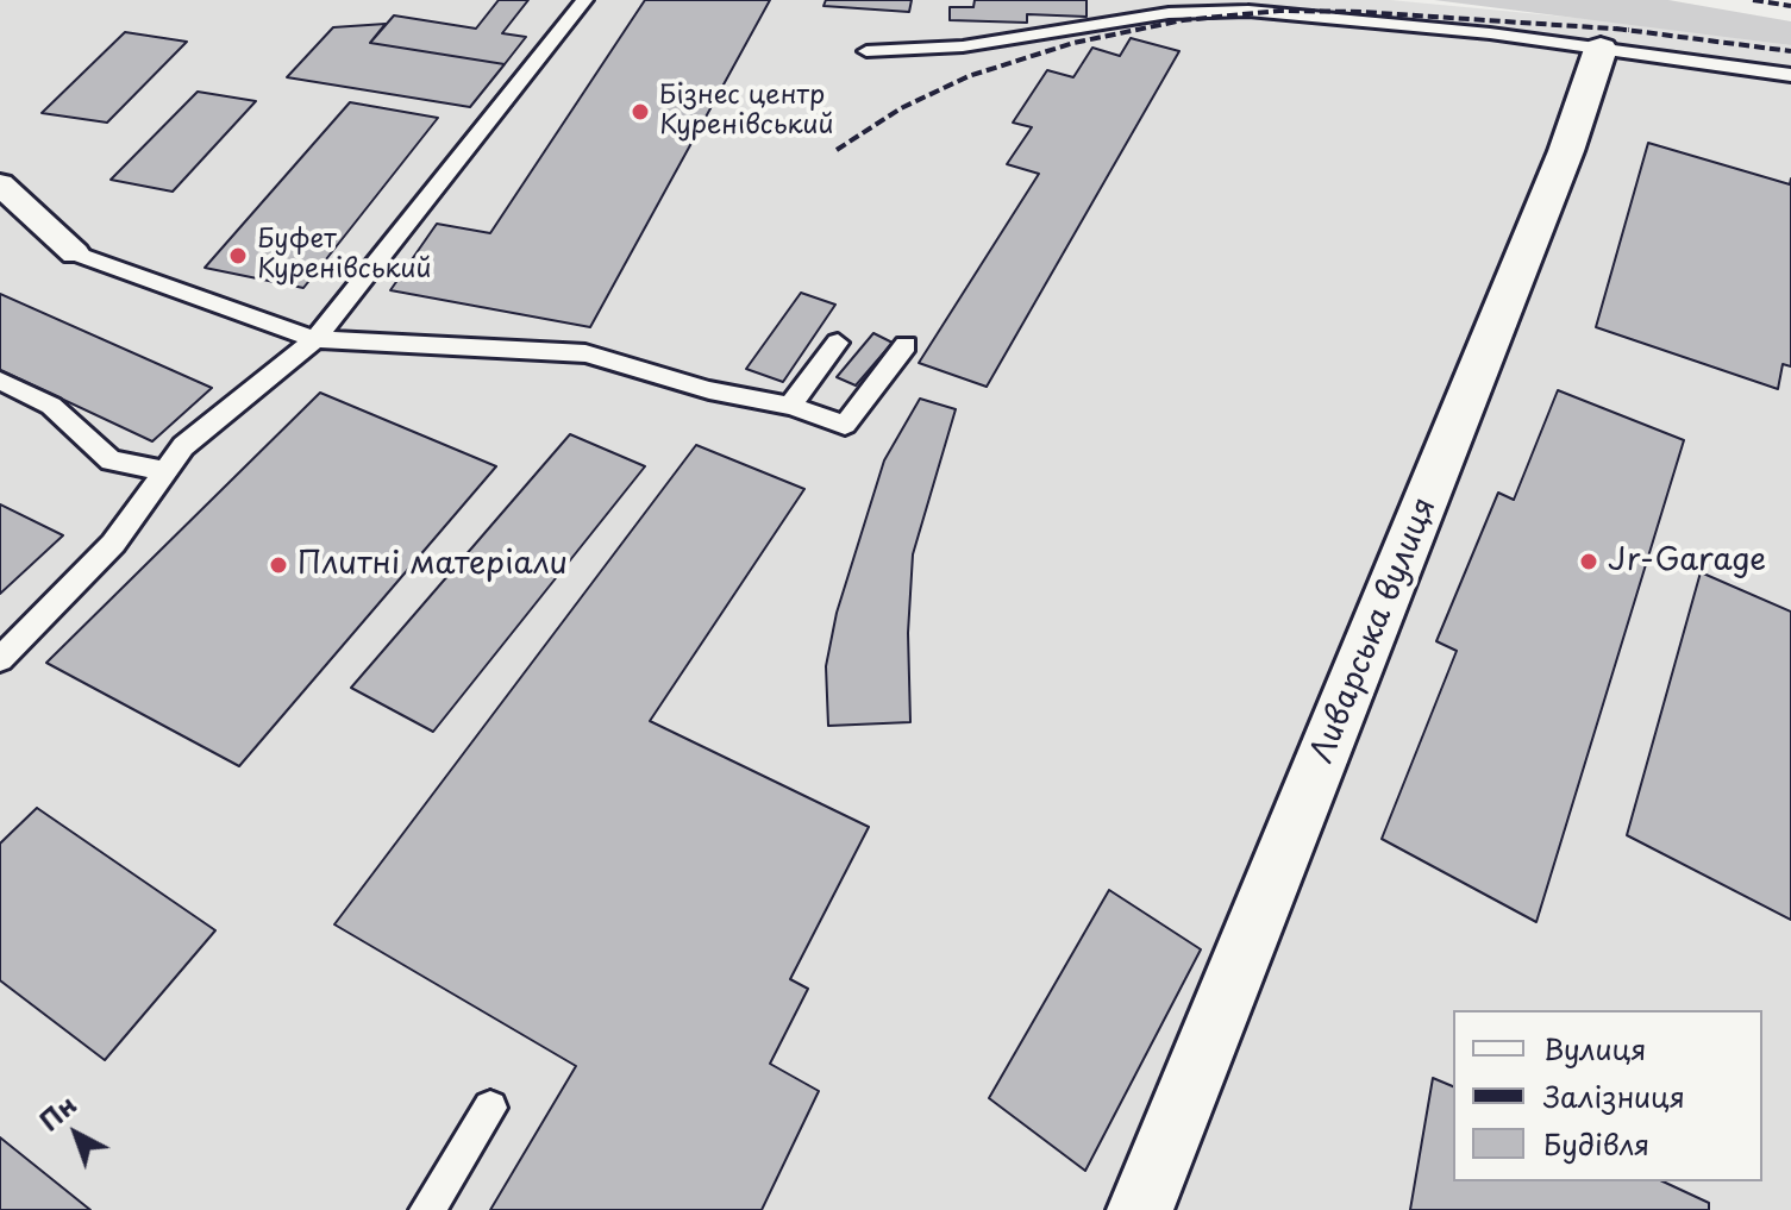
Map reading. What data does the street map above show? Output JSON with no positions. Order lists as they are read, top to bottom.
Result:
{
  "streets": {
    "street": ["Ливарська вулиця"]
  },
  "places": [
    "Бізнес центр Куренівський",
    "Буфет Куренівський",
    "Jr-Garage",
    "Плитні матеріали"
  ],
  "legend": ["Вулиця", "Залізниця", "Будівля"],
  "north": "top left"
}
